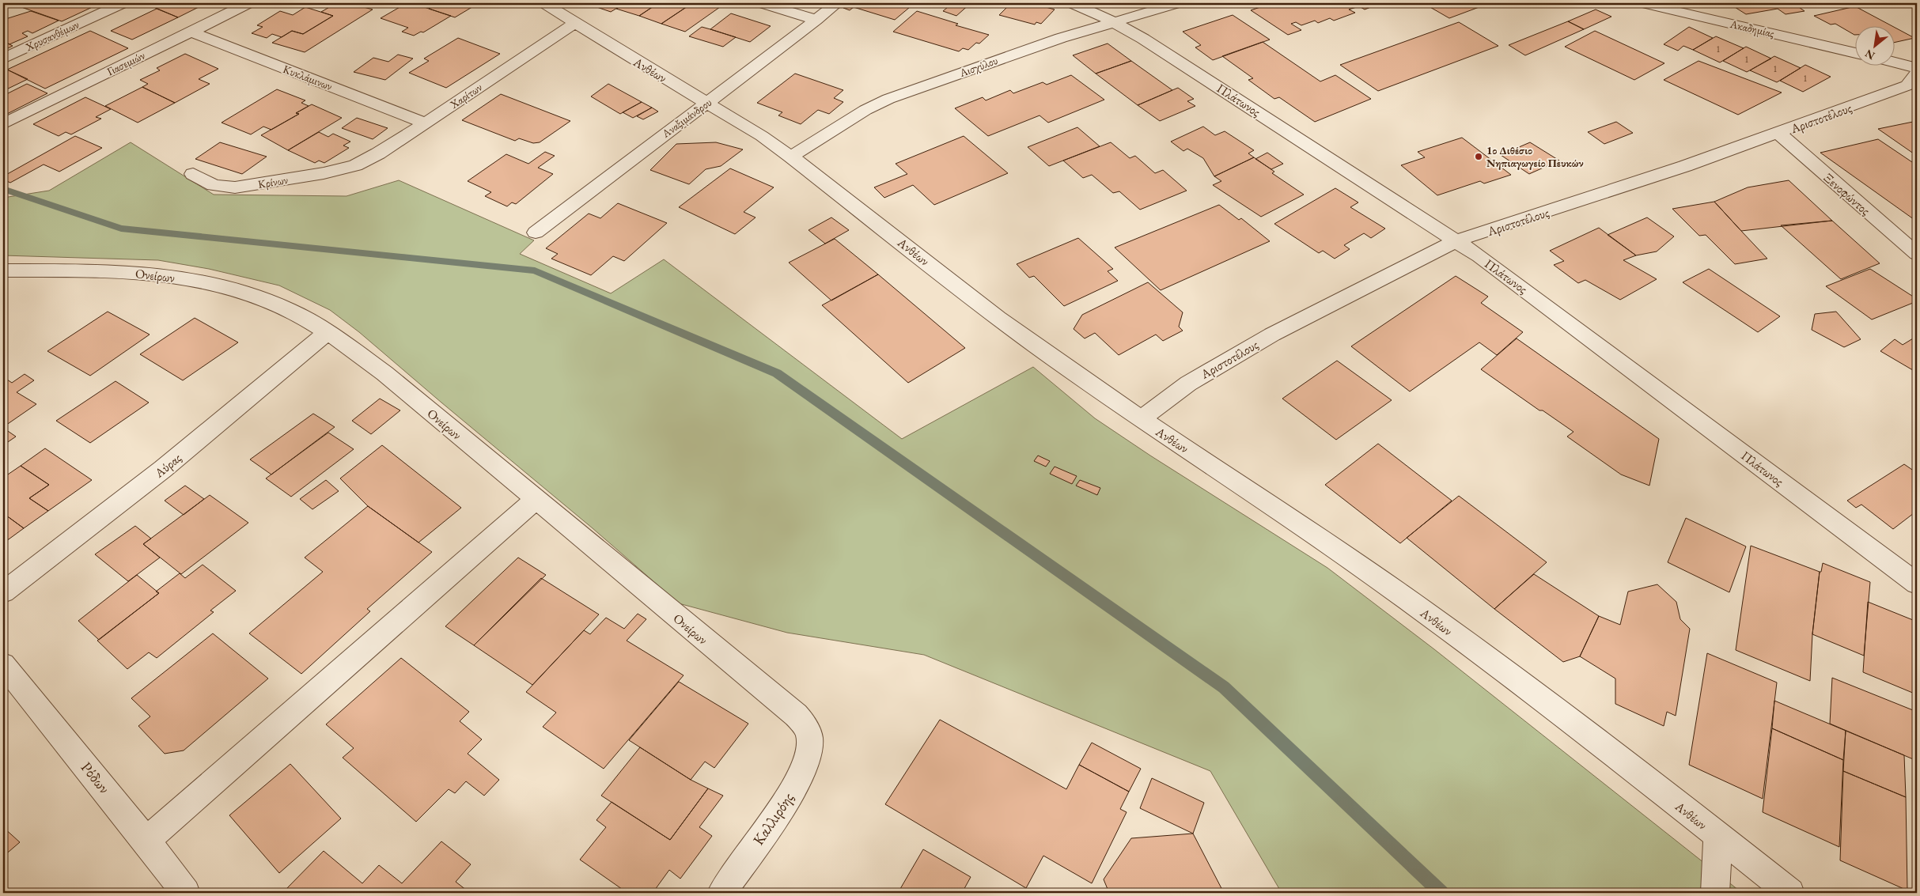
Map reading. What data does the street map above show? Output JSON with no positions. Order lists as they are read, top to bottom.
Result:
{
  "streets": {
    "street": [
      "Ακαδημίας",
      "Χρυσανθέμων",
      "Γιασεμιών",
      "Αισχύλου",
      "Ανθέων",
      "Κυκλάμινων",
      "Χαρίτων",
      "Πλάτωνος",
      "Αναξιμάνδρου",
      "Αριστοτέλους",
      "Κρίνων",
      "Ξενοφώντος",
      "Ονείρων",
      "Αύρας",
      "Ρόδων",
      "Καλλιρόης"
    ]
  },
  "crossings": [
    ["Γιασεμιών", "Κυκλάμινων"],
    ["Αισχύλου", "Ανθέων"],
    ["Αισχύλου", "Πλάτωνος"],
    ["Ανθέων", "Χαρίτων"],
    ["Ανθέων", "Αναξιμάνδρου"],
    ["Ανθέων", "Αριστοτέλους"],
    ["Κυκλάμινων", "Χαρίτων"],
    ["Χαρίτων", "Κρίνων"],
    ["Πλάτωνος", "Αριστοτέλους"],
    ["Αριστοτέλους", "Ξενοφώντος"],
    ["Ονείρων", "Αύρας"],
    ["Ονείρων", "Καλλιρόης"]
  ],
  "places": ["1ο Διθέσιο Νηπιαγωγείο Πευκών"],
  "house_numbers": [
    "1",
    "1",
    "1",
    "1"
  ],
  "north": "bottom left"
}
